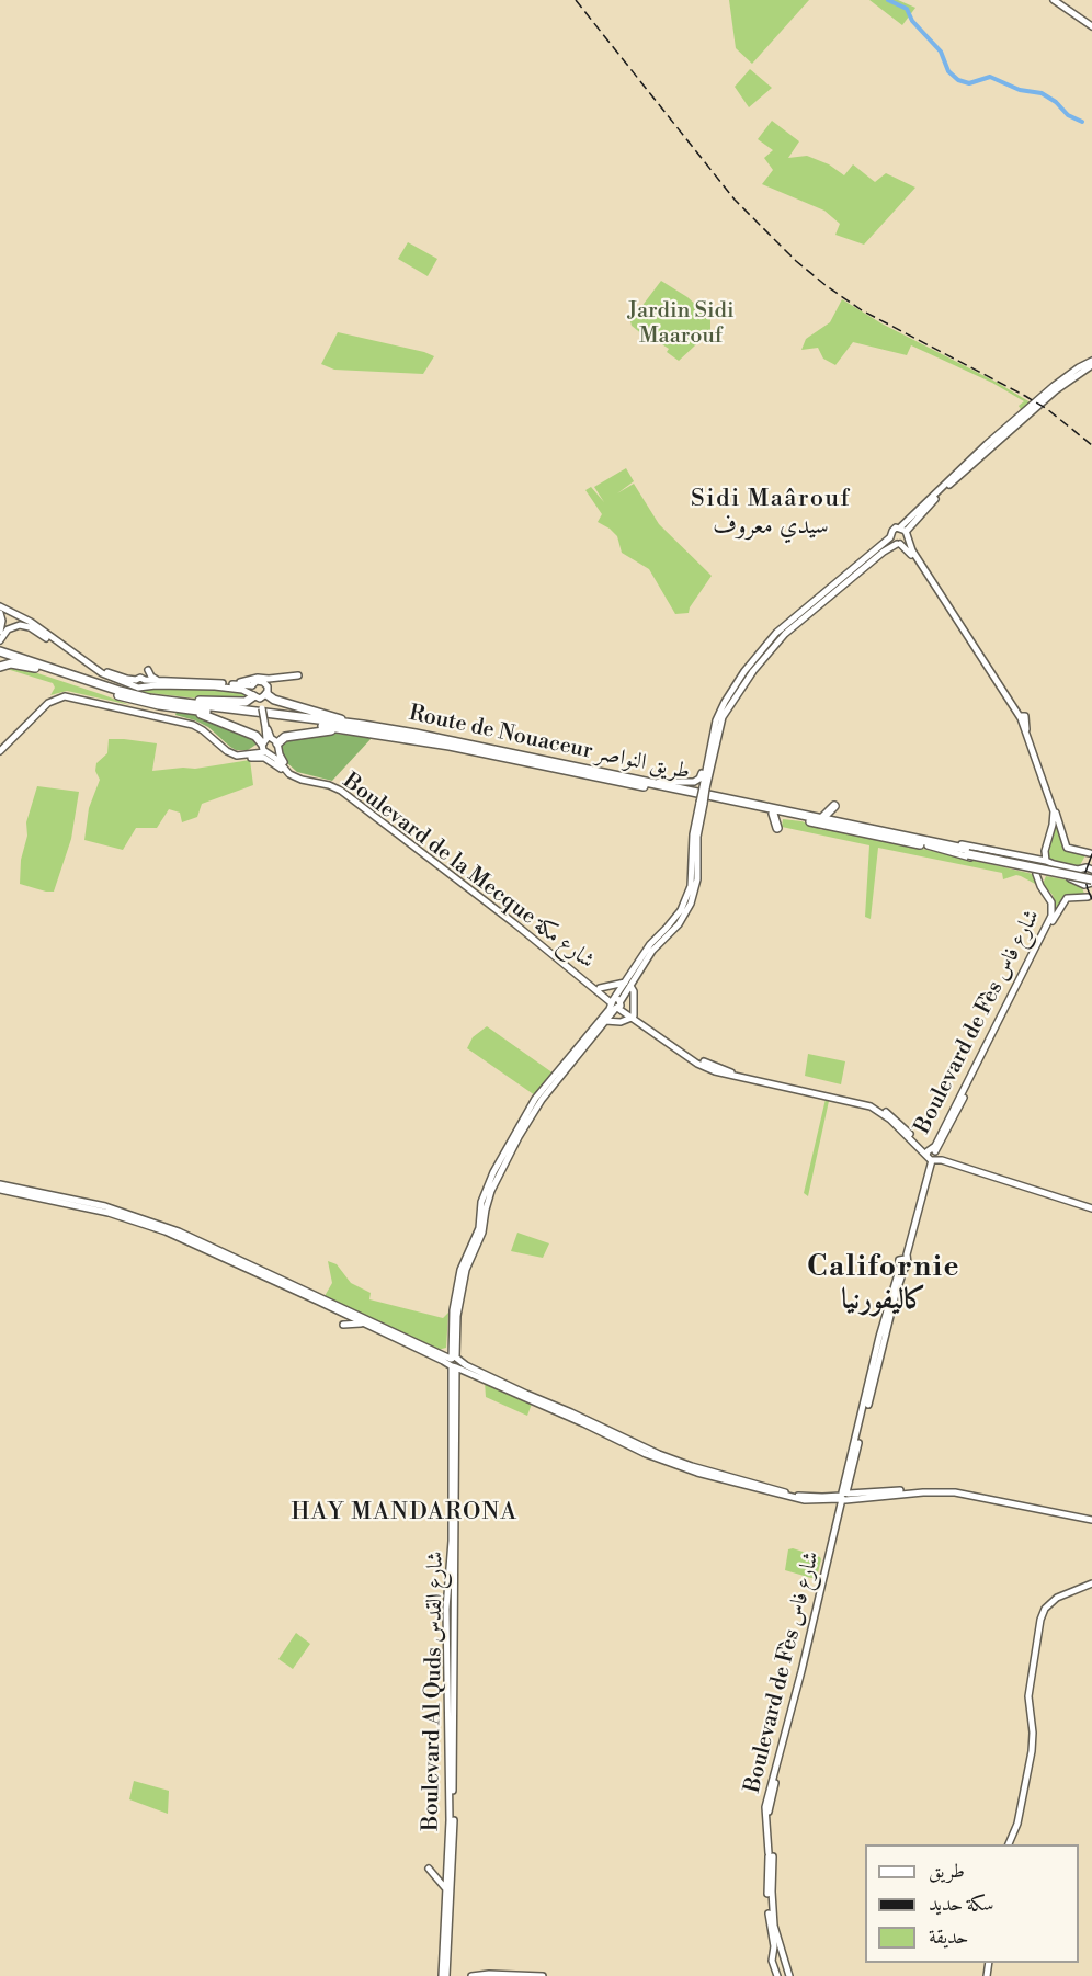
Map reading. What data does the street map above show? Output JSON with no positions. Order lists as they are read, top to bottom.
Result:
{
  "streets": {
    "highway": ["Route de Nouaceur طريق النواصر"],
    "main road": ["Boulevard de la Mecque شارع مكة", "Boulevard de Fès شارع فاس", "Boulevard Al Quds شارع القدس"]
  },
  "crossings": [
    ["Boulevard de la Mecque شارع مكة", "Boulevard de Fès شارع فاس"],
    ["Boulevard de la Mecque شارع مكة", "Boulevard Al Quds شارع القدس"]
  ],
  "districts": ["Sidi Maârouf سيدي معروف", "Californie كاليفورنيا", "HAY MANDARONA"],
  "parks": ["Jardin Sidi Maarouf"],
  "legend": ["طريق", "سكة حديد", "حديقة"]
}
